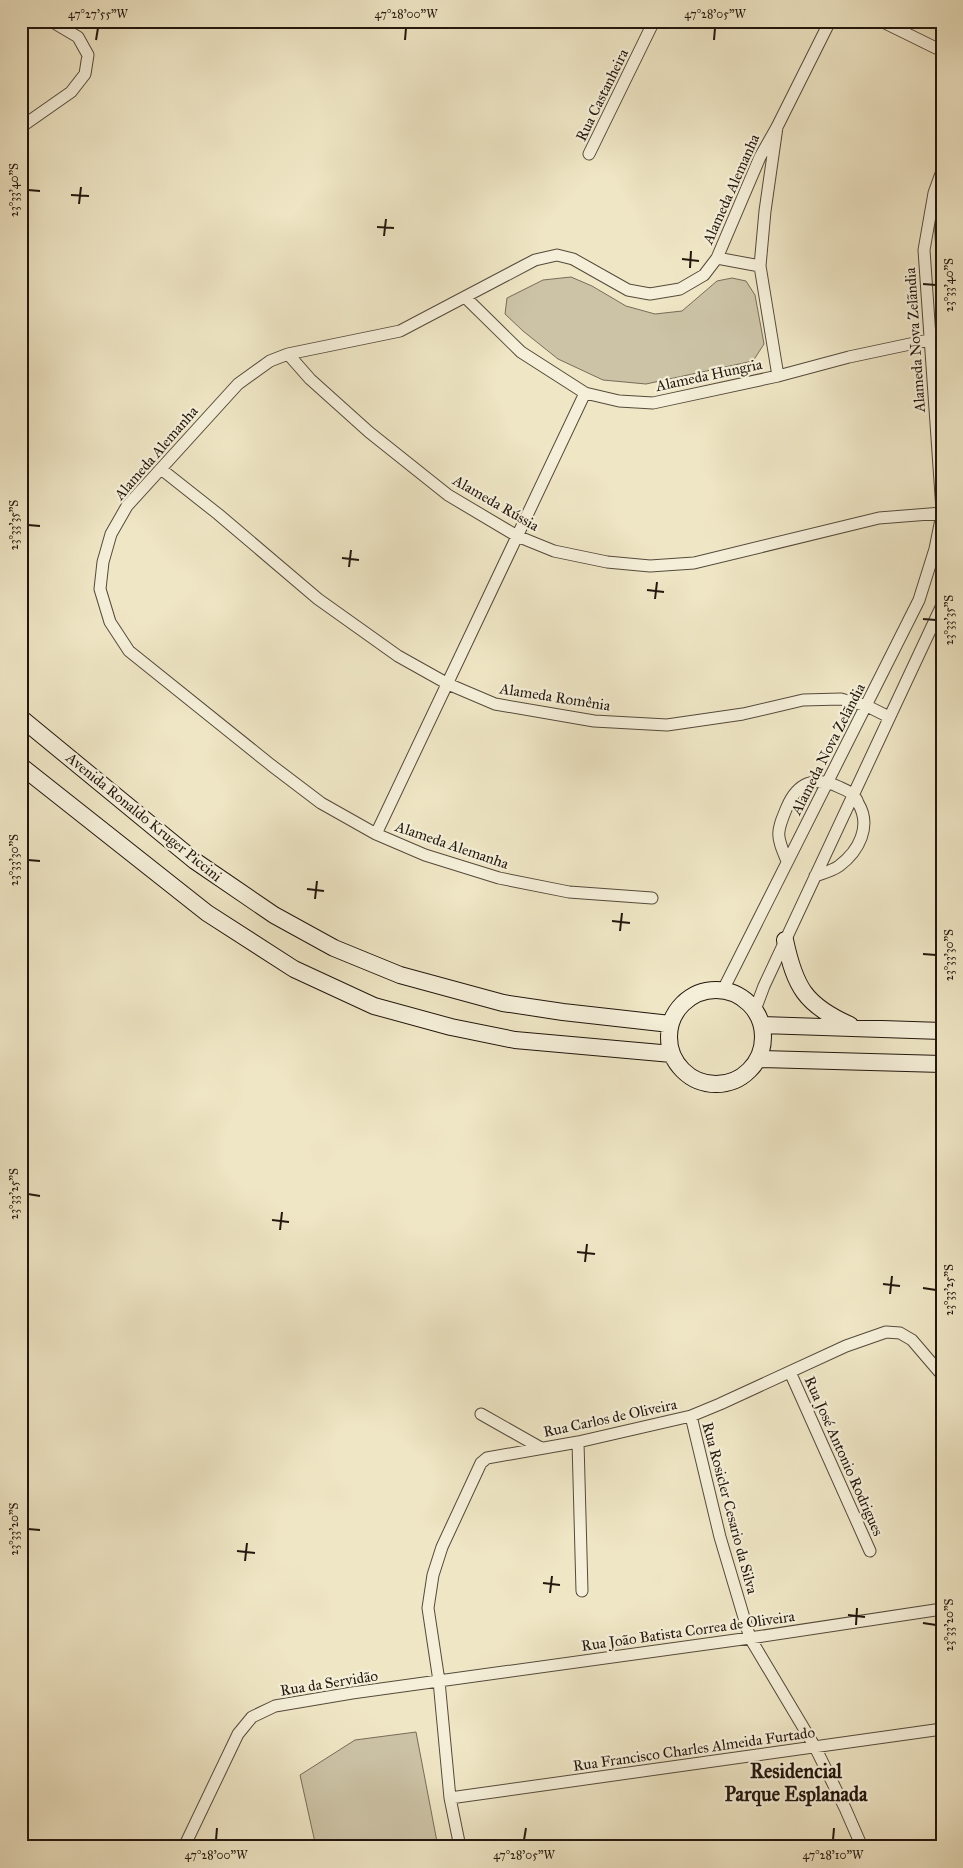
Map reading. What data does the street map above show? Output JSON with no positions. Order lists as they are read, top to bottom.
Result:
{
  "streets": {
    "main road": ["Avenida Ronaldo Kruger Piccini"],
    "street": [
      "Rua Castanheira",
      "Alameda Alemanha",
      "Alameda Nova Zelãndia",
      "Alameda Hungria",
      "Alameda Rússia",
      "Alameda Romênia",
      "Rua Carlos de Oliveira",
      "Rua José Antonio Rodrigues",
      "Rua Rosicler Cesario da Silva",
      "Rua João Batista Correa de Oliveira",
      "Rua da Servidão",
      "Rua Francisco Charles Almeida Furtado"
    ]
  },
  "crossings": [
    ["Alameda Alemanha", "Alameda Hungria"],
    ["Alameda Alemanha", "Alameda Rússia"],
    ["Alameda Alemanha", "Alameda Romênia"],
    ["Alameda Nova Zelãndia", "Alameda Hungria"],
    ["Alameda Nova Zelãndia", "Alameda Rússia"],
    ["Alameda Nova Zelãndia", "Alameda Romênia"],
    ["Alameda Nova Zelãndia", "Avenida Ronaldo Kruger Piccini"],
    ["Rua Carlos de Oliveira", "Rua José Antonio Rodrigues"],
    ["Rua Carlos de Oliveira", "Rua Rosicler Cesario da Silva"],
    ["Rua Carlos de Oliveira", "Rua João Batista Correa de Oliveira"],
    ["Rua Carlos de Oliveira", "Rua da Servidão"],
    ["Rua Rosicler Cesario da Silva", "Rua João Batista Correa de Oliveira"],
    ["Rua Rosicler Cesario da Silva", "Rua Francisco Charles Almeida Furtado"],
    ["Rua João Batista Correa de Oliveira", "Rua da Servidão"]
  ],
  "districts": ["Residencial Parque Esplanada"],
  "coordinates": [
    "47°27'55\"W",
    "47°28'00\"W",
    "47°28'05\"W",
    "23°33'40\"S",
    "23°33'35\"S",
    "23°33'30\"S",
    "23°33'25\"S",
    "23°33'20\"S",
    "47°28'10\"W"
  ]
}
